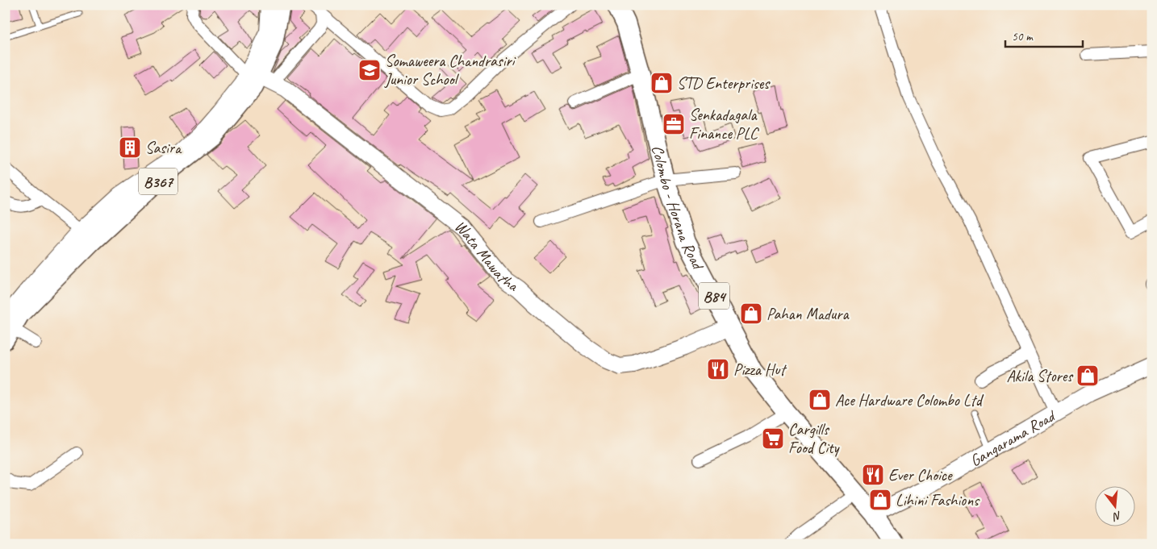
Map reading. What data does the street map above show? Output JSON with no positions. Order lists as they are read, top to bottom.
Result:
{
  "streets": {
    "main road": ["B367", "Colombo - Horana Road", "B84"],
    "street": ["Wata Mawatha", "Gangarama Road"]
  },
  "crossings": [
    ["B367", "Wata Mawatha"],
    ["Colombo - Horana Road", "Wata Mawatha"],
    ["Colombo - Horana Road", "Gangarama Road"]
  ],
  "places": {
    "school or university": ["Somaweera Chandrasiri Junior School"],
    "shop": [
      "STD Enterprises",
      "Pahan Madura",
      "Akila Stores",
      "Ace Hardware Colombo Ltd",
      "Lihini Fashions"
    ],
    "office": ["Senkadagala Finance PLC"],
    "building": ["Sasira"],
    "restaurant": ["Pizza Hut", "Ever Choice"],
    "supermarket": ["Cargills Food City"]
  },
  "scale_bar": "50 m",
  "north": "bottom"
}
